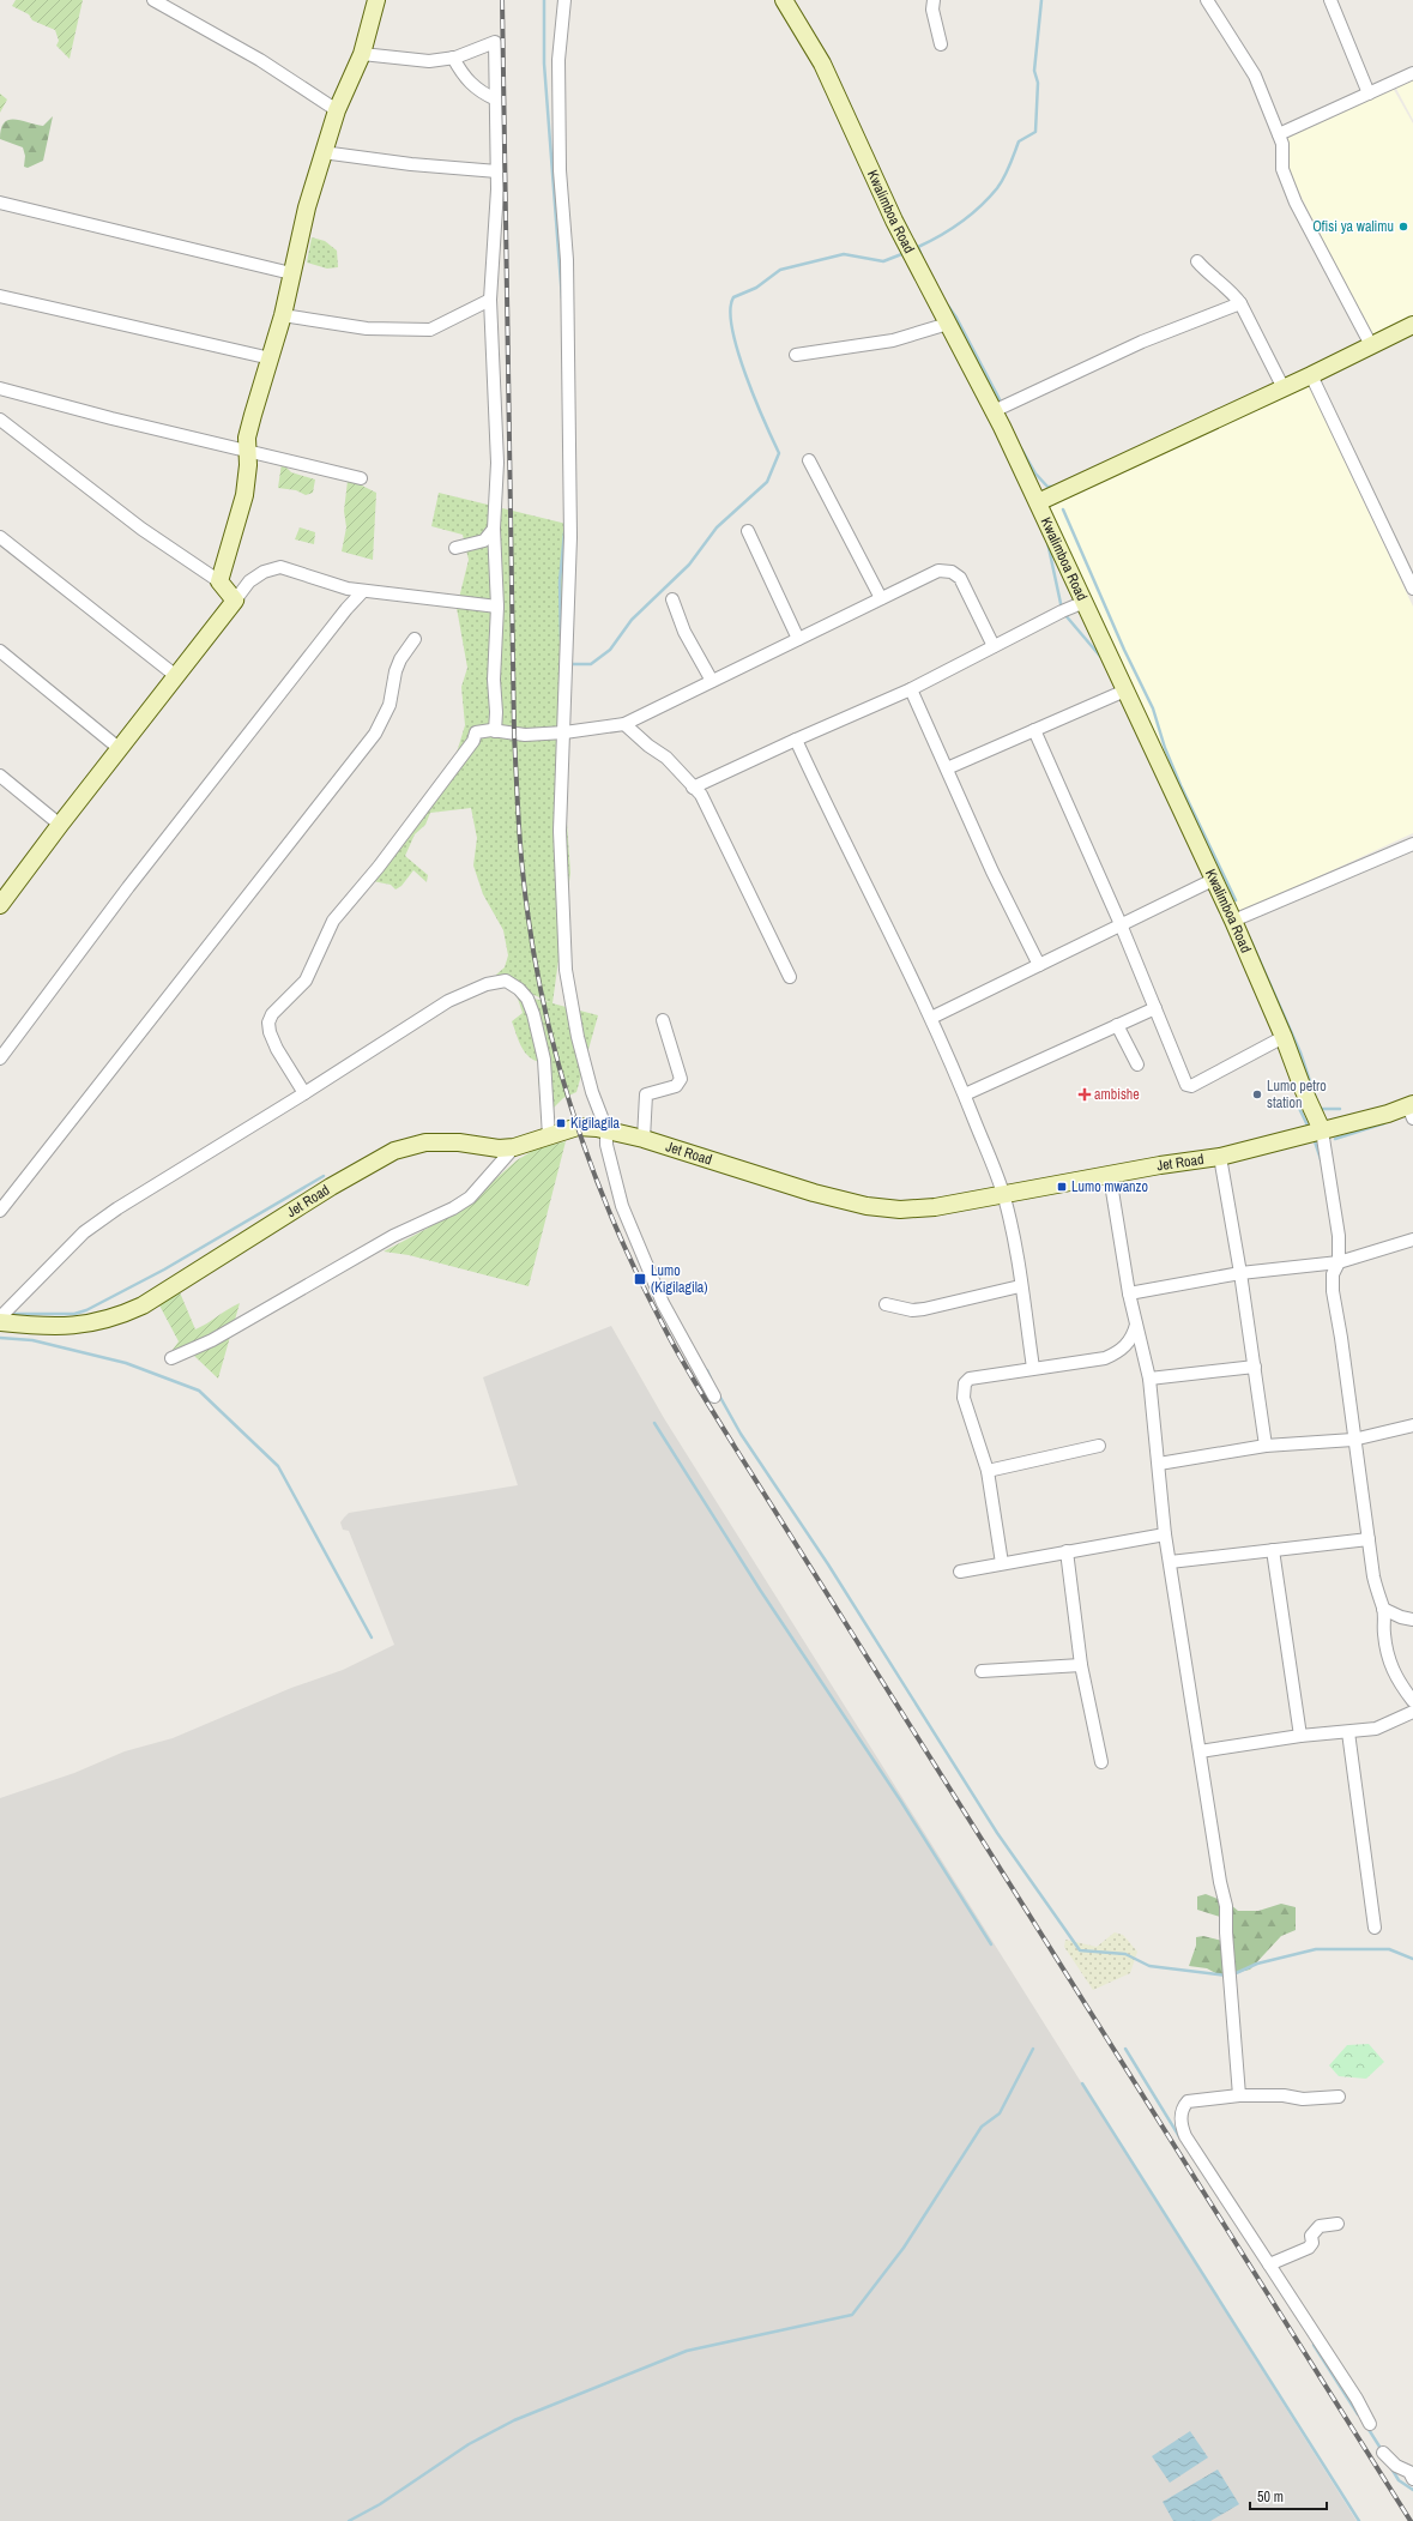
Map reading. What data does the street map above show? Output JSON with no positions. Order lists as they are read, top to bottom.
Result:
{
  "streets": {
    "street": ["Kwalimboa Road", "Jet Road"]
  },
  "crossings": [
    ["Kwalimboa Road", "Jet Road"]
  ],
  "places": {
    "other": ["Ofisi ya walimu", "Lumo petro station"],
    "health": ["ambishe"],
    "transit": ["Kigilagila", "Lumo mwanzo", "Lumo (Kigilagila)"]
  },
  "scale_bar": "50 m"
}
